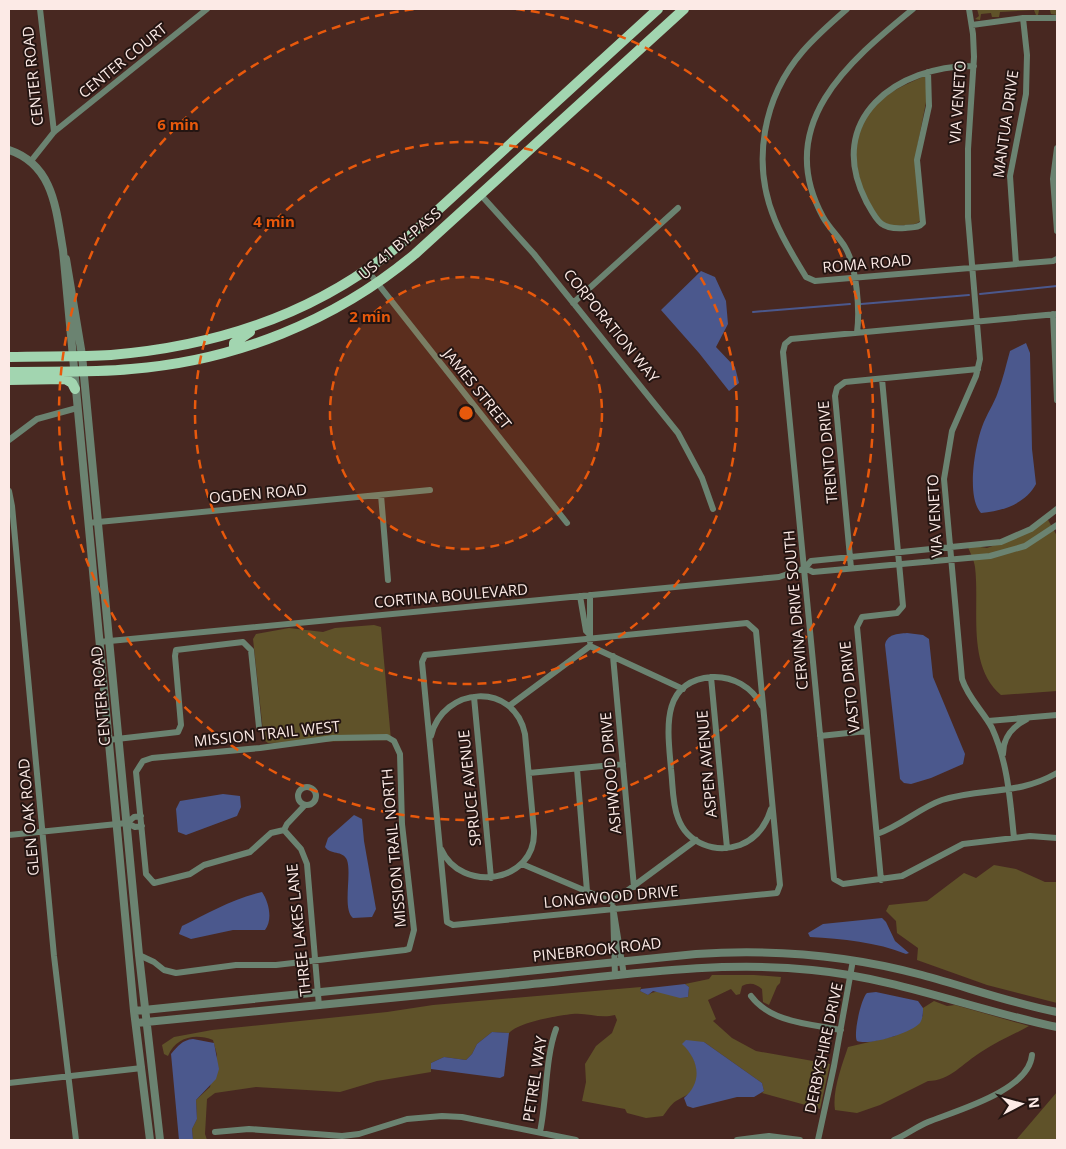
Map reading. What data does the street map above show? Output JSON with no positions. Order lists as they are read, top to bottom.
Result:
{
  "streets": {
    "main road": ["US 41 BY-PASS"],
    "street": [
      "CENTER COURT",
      "CENTER ROAD",
      "VIA VENETO",
      "MANTUA DRIVE",
      "ROMA ROAD",
      "CORPORATION WAY",
      "JAMES STREET",
      "TRENTO DRIVE",
      "OGDEN ROAD",
      "CORTINA BOULEVARD",
      "CERVINA DRIVE SOUTH",
      "VASTO DRIVE",
      "MISSION TRAIL WEST",
      "ASPEN AVENUE",
      "ASHWOOD DRIVE",
      "SPRUCE AVENUE",
      "GLEN OAK ROAD",
      "MISSION TRAIL NORTH",
      "LONGWOOD DRIVE",
      "THREE LAKES LANE",
      "PINEBROOK ROAD",
      "DERBYSHIRE DRIVE",
      "PETREL WAY"
    ]
  },
  "crossings": [
    ["CENTER COURT", "CENTER ROAD"],
    ["CENTER ROAD", "US 41 BY-PASS"],
    ["CENTER ROAD", "OGDEN ROAD"],
    ["CENTER ROAD", "CORTINA BOULEVARD"],
    ["CENTER ROAD", "PINEBROOK ROAD"],
    ["VIA VENETO", "ROMA ROAD"],
    ["VIA VENETO", "TRENTO DRIVE"],
    ["VIA VENETO", "CORTINA BOULEVARD"],
    ["VIA VENETO", "CERVINA DRIVE SOUTH"],
    ["MANTUA DRIVE", "ROMA ROAD"],
    ["US 41 BY-PASS", "CORPORATION WAY"],
    ["US 41 BY-PASS", "JAMES STREET"],
    ["TRENTO DRIVE", "CORTINA BOULEVARD"],
    ["TRENTO DRIVE", "VASTO DRIVE"],
    ["CORTINA BOULEVARD", "CERVINA DRIVE SOUTH"],
    ["CORTINA BOULEVARD", "VASTO DRIVE"],
    ["CERVINA DRIVE SOUTH", "VASTO DRIVE"],
    ["MISSION TRAIL WEST", "MISSION TRAIL NORTH"],
    ["MISSION TRAIL NORTH", "THREE LAKES LANE"],
    ["THREE LAKES LANE", "PINEBROOK ROAD"],
    ["PINEBROOK ROAD", "DERBYSHIRE DRIVE"]
  ],
  "north": "right",
  "rings": ["6 min", "4 min", "2 min"]
}
